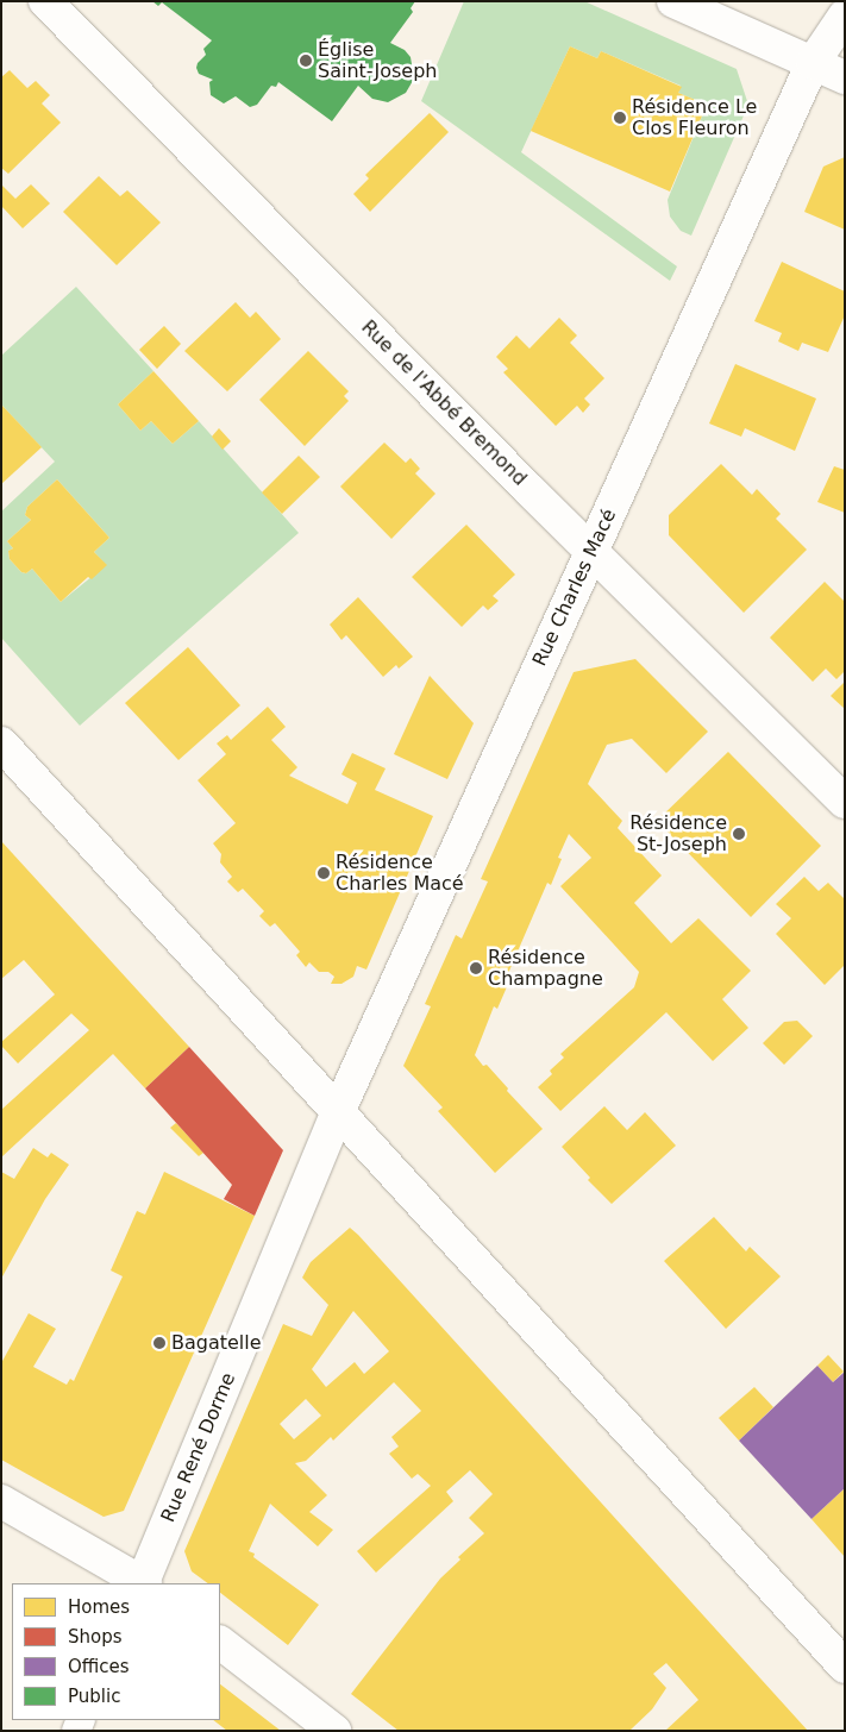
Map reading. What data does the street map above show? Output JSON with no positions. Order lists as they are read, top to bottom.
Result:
{
  "streets": {
    "street": ["Rue de l'Abbé Bremond", "Rue Charles Macé", "Rue René Dorme"]
  },
  "crossings": [
    ["Rue de l'Abbé Bremond", "Rue Charles Macé"],
    ["Rue Charles Macé", "Rue René Dorme"]
  ],
  "places": [
    "Église Saint-Joseph",
    "Résidence Le Clos Fleuron",
    "Résidence St-Joseph",
    "Résidence Charles Macé",
    "Résidence Champagne",
    "Bagatelle"
  ],
  "legend": [
    "Homes",
    "Shops",
    "Offices",
    "Public"
  ]
}
